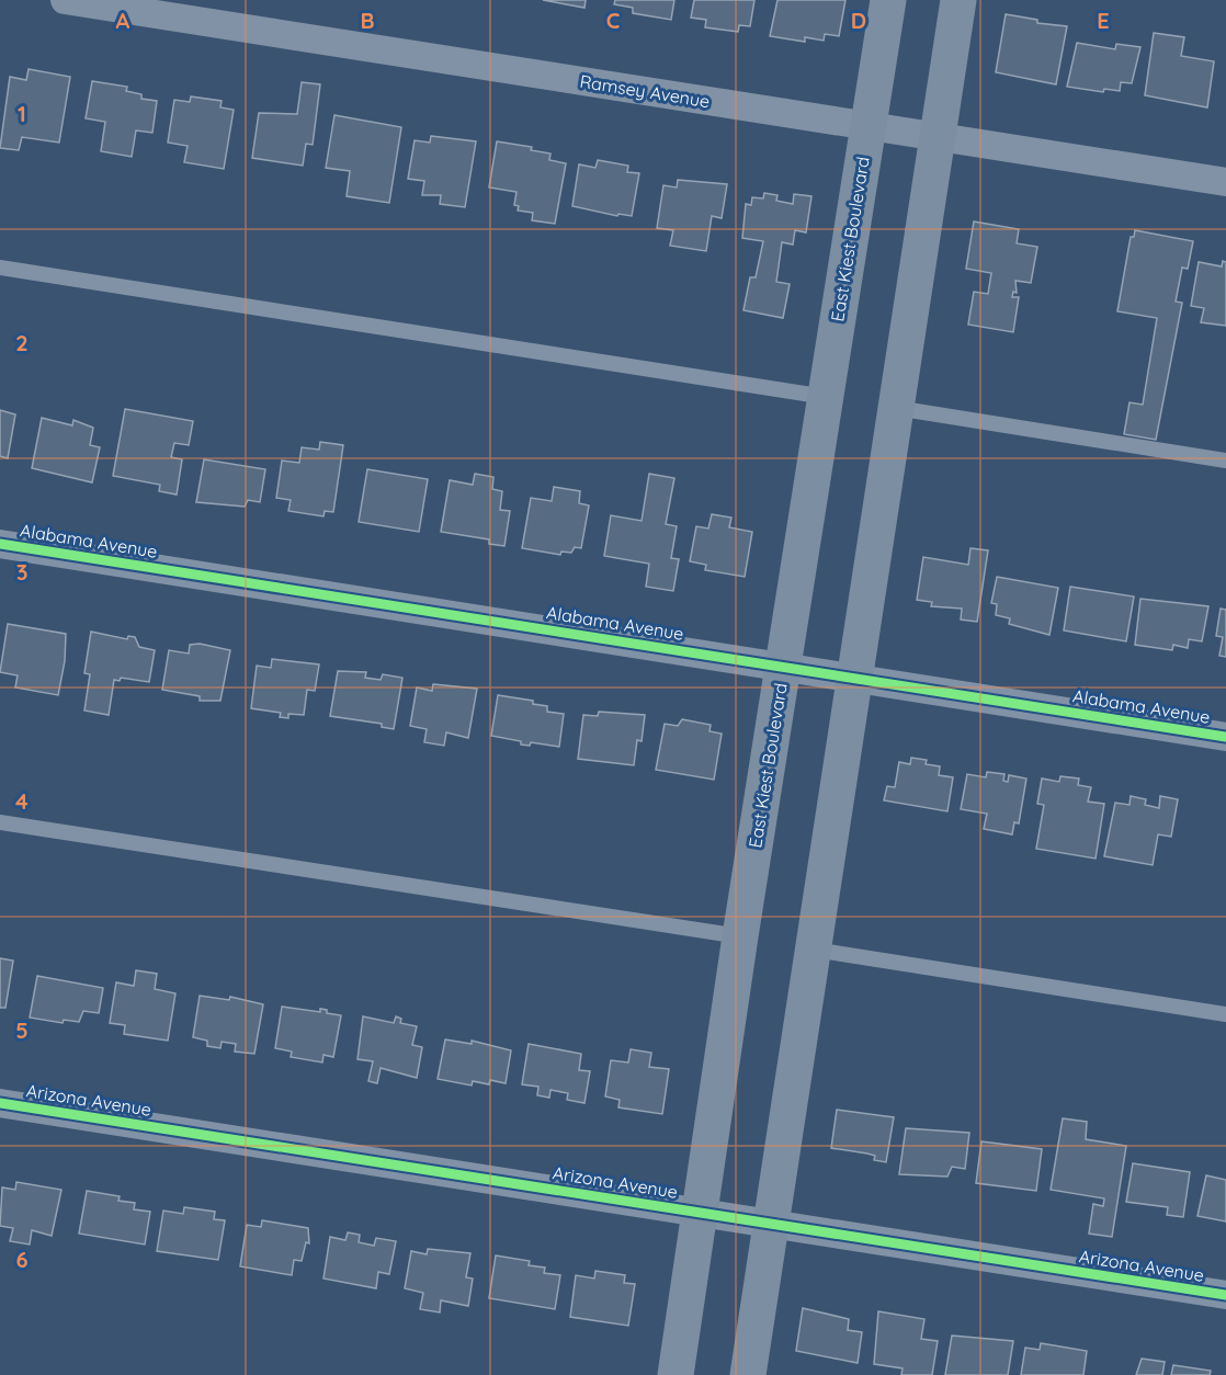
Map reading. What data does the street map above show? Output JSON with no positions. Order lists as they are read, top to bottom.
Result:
{
  "streets": {
    "main road": ["East Kiest Boulevard"],
    "street": ["Ramsey Avenue", "Alabama Avenue", "Arizona Avenue"]
  },
  "crossings": [
    ["Ramsey Avenue", "East Kiest Boulevard"],
    ["East Kiest Boulevard", "Alabama Avenue"],
    ["East Kiest Boulevard", "Arizona Avenue"]
  ],
  "grid": {
    "columns": [
      "A",
      "B",
      "C",
      "D",
      "E"
    ],
    "rows": [
      "1",
      "2",
      "3",
      "4",
      "5",
      "6"
    ]
  }
}
